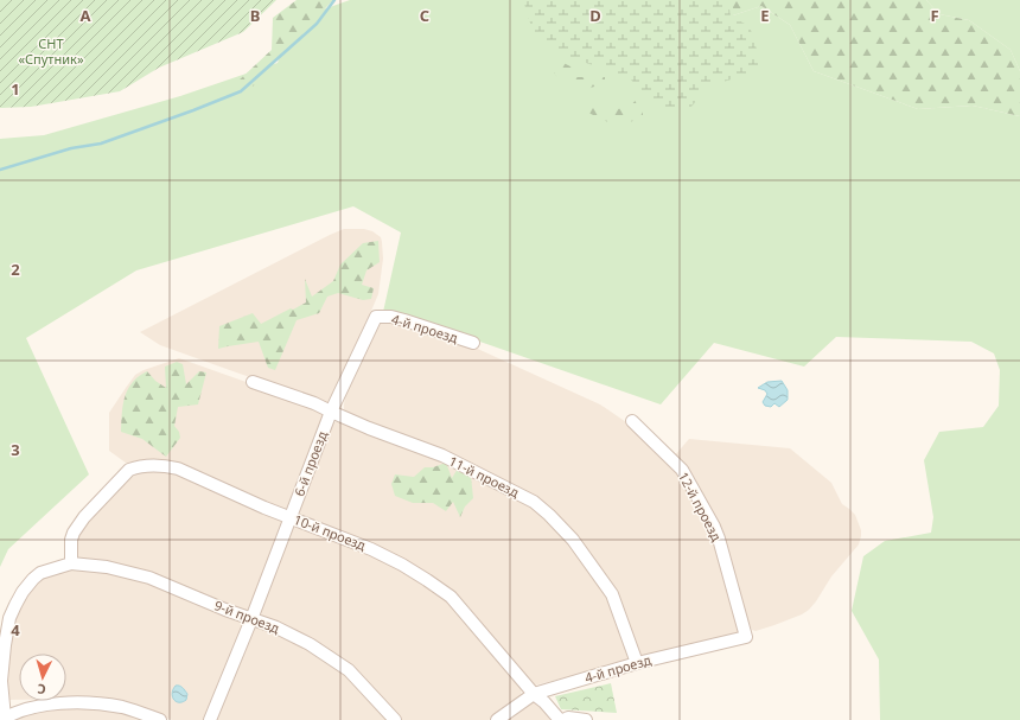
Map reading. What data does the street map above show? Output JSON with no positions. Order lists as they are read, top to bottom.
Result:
{
  "streets": {
    "street": [
      "4-й проезд",
      "6-й проезд",
      "11-й проезд",
      "12-й проезд",
      "10-й проезд",
      "9-й проезд"
    ]
  },
  "crossings": [
    ["4-й проезд", "6-й проезд"],
    ["4-й проезд", "11-й проезд"],
    ["4-й проезд", "12-й проезд"],
    ["4-й проезд", "10-й проезд"],
    ["6-й проезд", "11-й проезд"],
    ["6-й проезд", "10-й проезд"],
    ["6-й проезд", "9-й проезд"],
    ["10-й проезд", "9-й проезд"]
  ],
  "parks": ["СНТ «Спутник»"],
  "north": "bottom",
  "grid": {
    "columns": [
      "A",
      "B",
      "C",
      "D",
      "E",
      "F"
    ],
    "rows": [
      "1",
      "2",
      "3",
      "4"
    ]
  }
}
